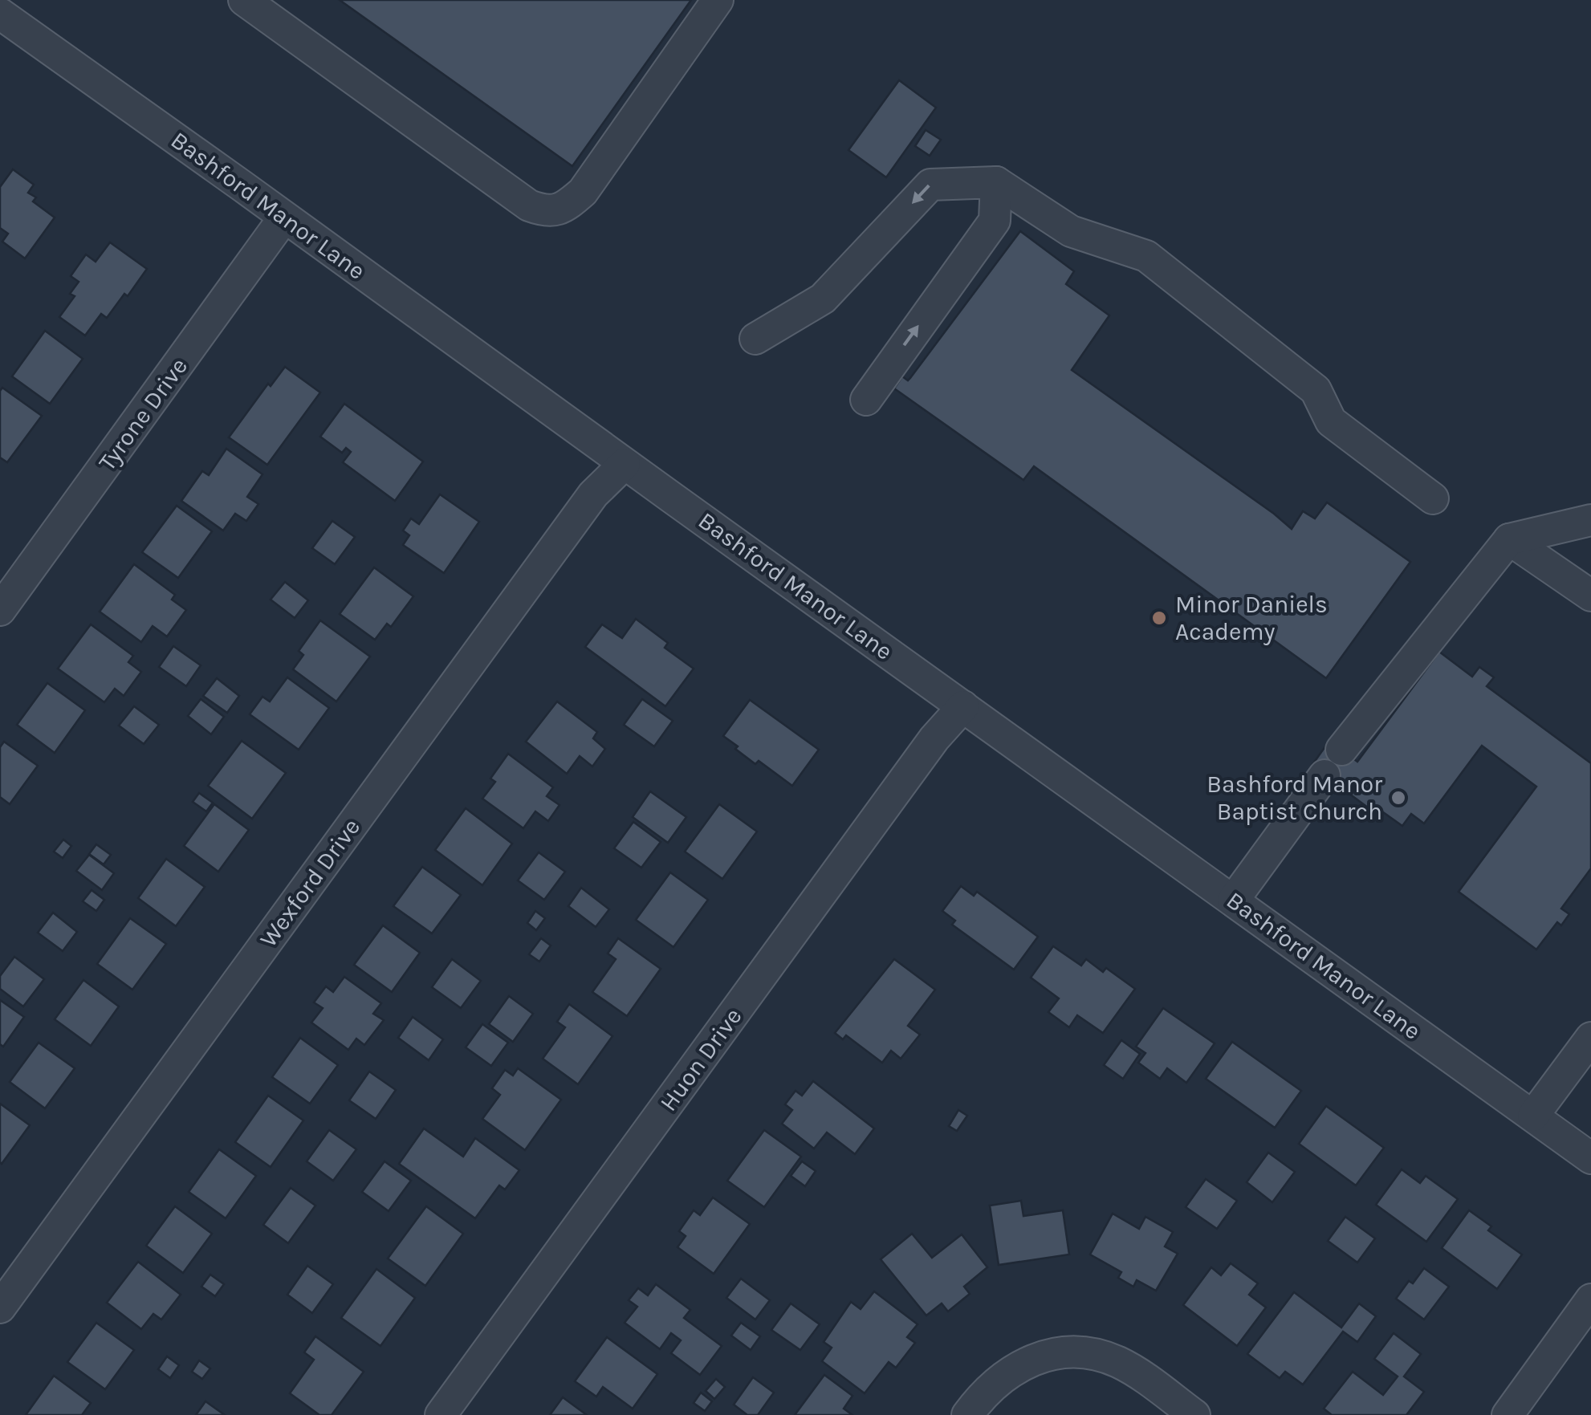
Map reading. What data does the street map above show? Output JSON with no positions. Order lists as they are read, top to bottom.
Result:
{
  "streets": {
    "street": [
      "Bashford Manor Lane",
      "Tyrone Drive",
      "Wexford Drive",
      "Huon Drive"
    ]
  },
  "crossings": [
    ["Bashford Manor Lane", "Tyrone Drive"],
    ["Bashford Manor Lane", "Wexford Drive"],
    ["Bashford Manor Lane", "Huon Drive"]
  ],
  "places": ["Minor Daniels Academy", "Bashford Manor Baptist Church"]
}
